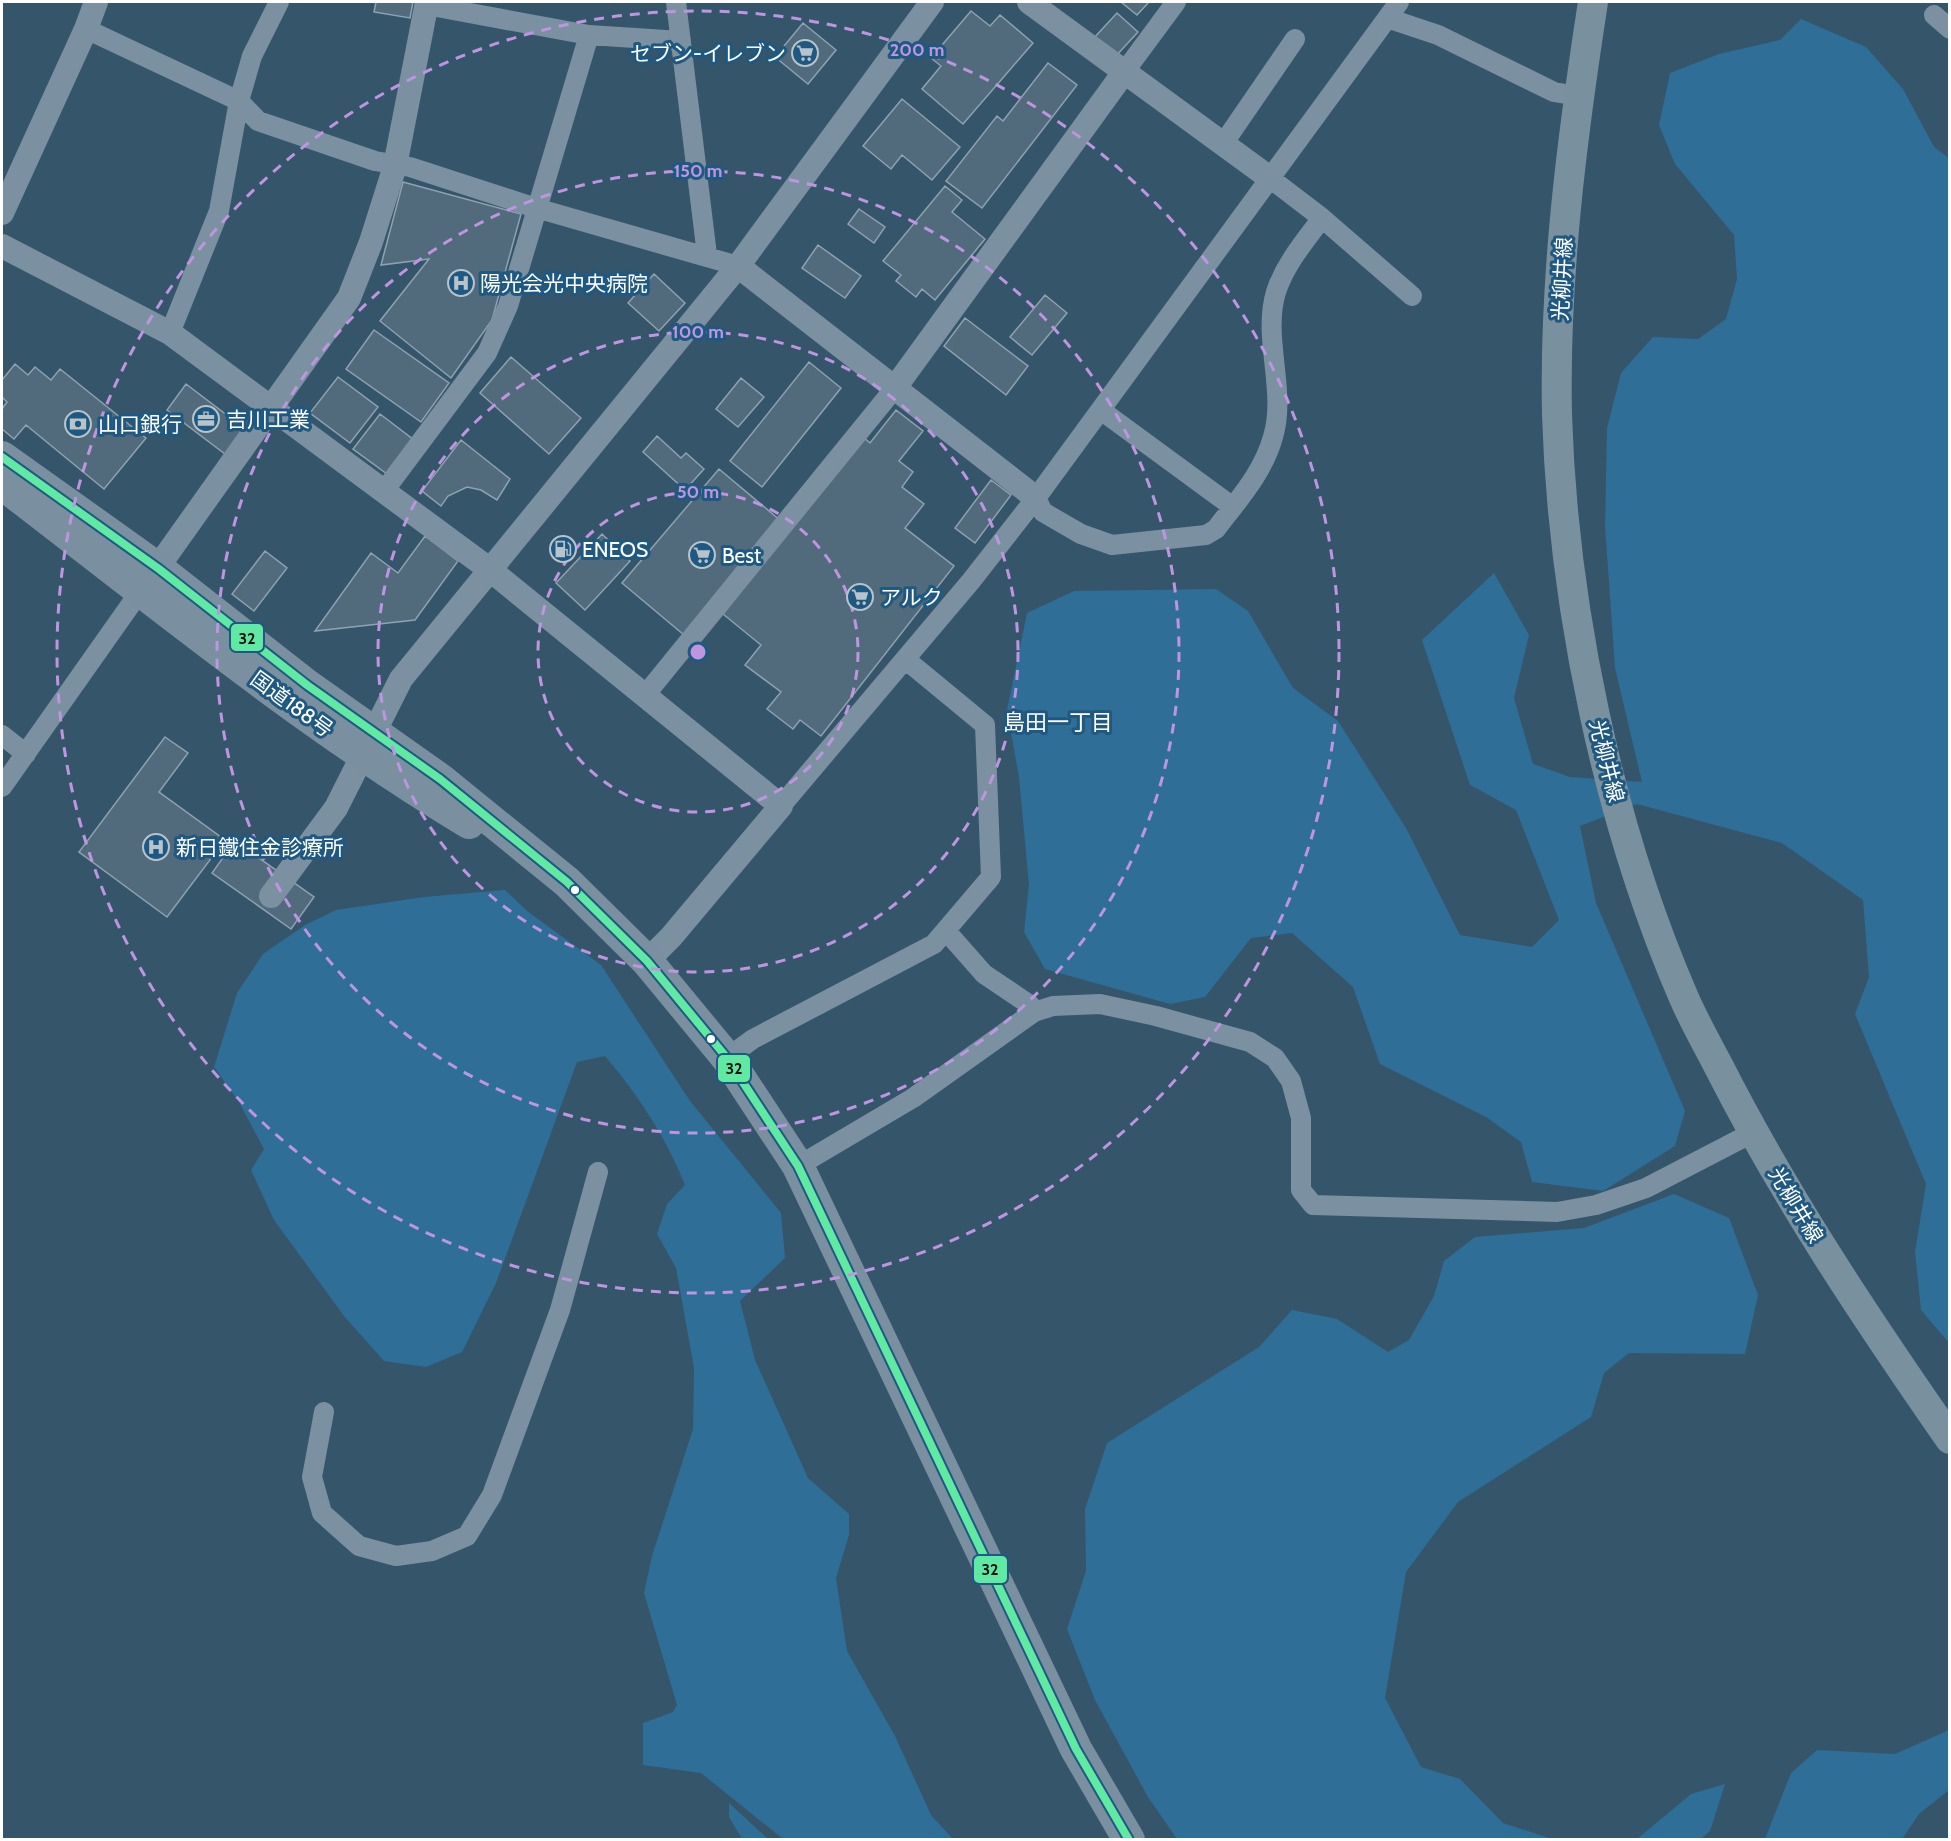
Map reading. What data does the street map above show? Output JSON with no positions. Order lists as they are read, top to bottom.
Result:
{
  "streets": {
    "highway": ["国道188号"],
    "main road": ["光柳井線"]
  },
  "districts": ["島田一丁目"],
  "places": {
    "supermarket": ["セブン-イレブン", "Best", "アルク"],
    "hospital": ["陽光会光中央病院", "新日鐵住金診療所"],
    "office": ["吉川工業"],
    "bank": ["山口銀行"],
    "fuel station": ["ENEOS"]
  },
  "lines": ["transit line 32"],
  "rings": [
    "200 m",
    "150 m",
    "100 m",
    "50 m"
  ]
}
